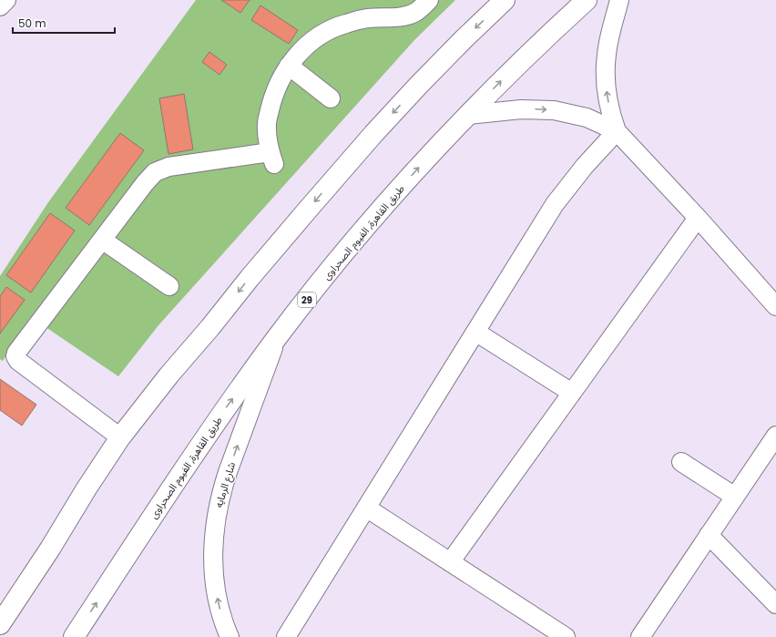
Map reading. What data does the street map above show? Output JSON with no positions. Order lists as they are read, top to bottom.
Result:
{
  "streets": {
    "highway": ["طريق القاهرة, الفيوم الصحراوى", "29"],
    "street": ["شارع الرمايه"]
  },
  "crossings": [
    ["طريق القاهرة, الفيوم الصحراوى", "شارع الرمايه"]
  ],
  "scale_bar": "50 m"
}
